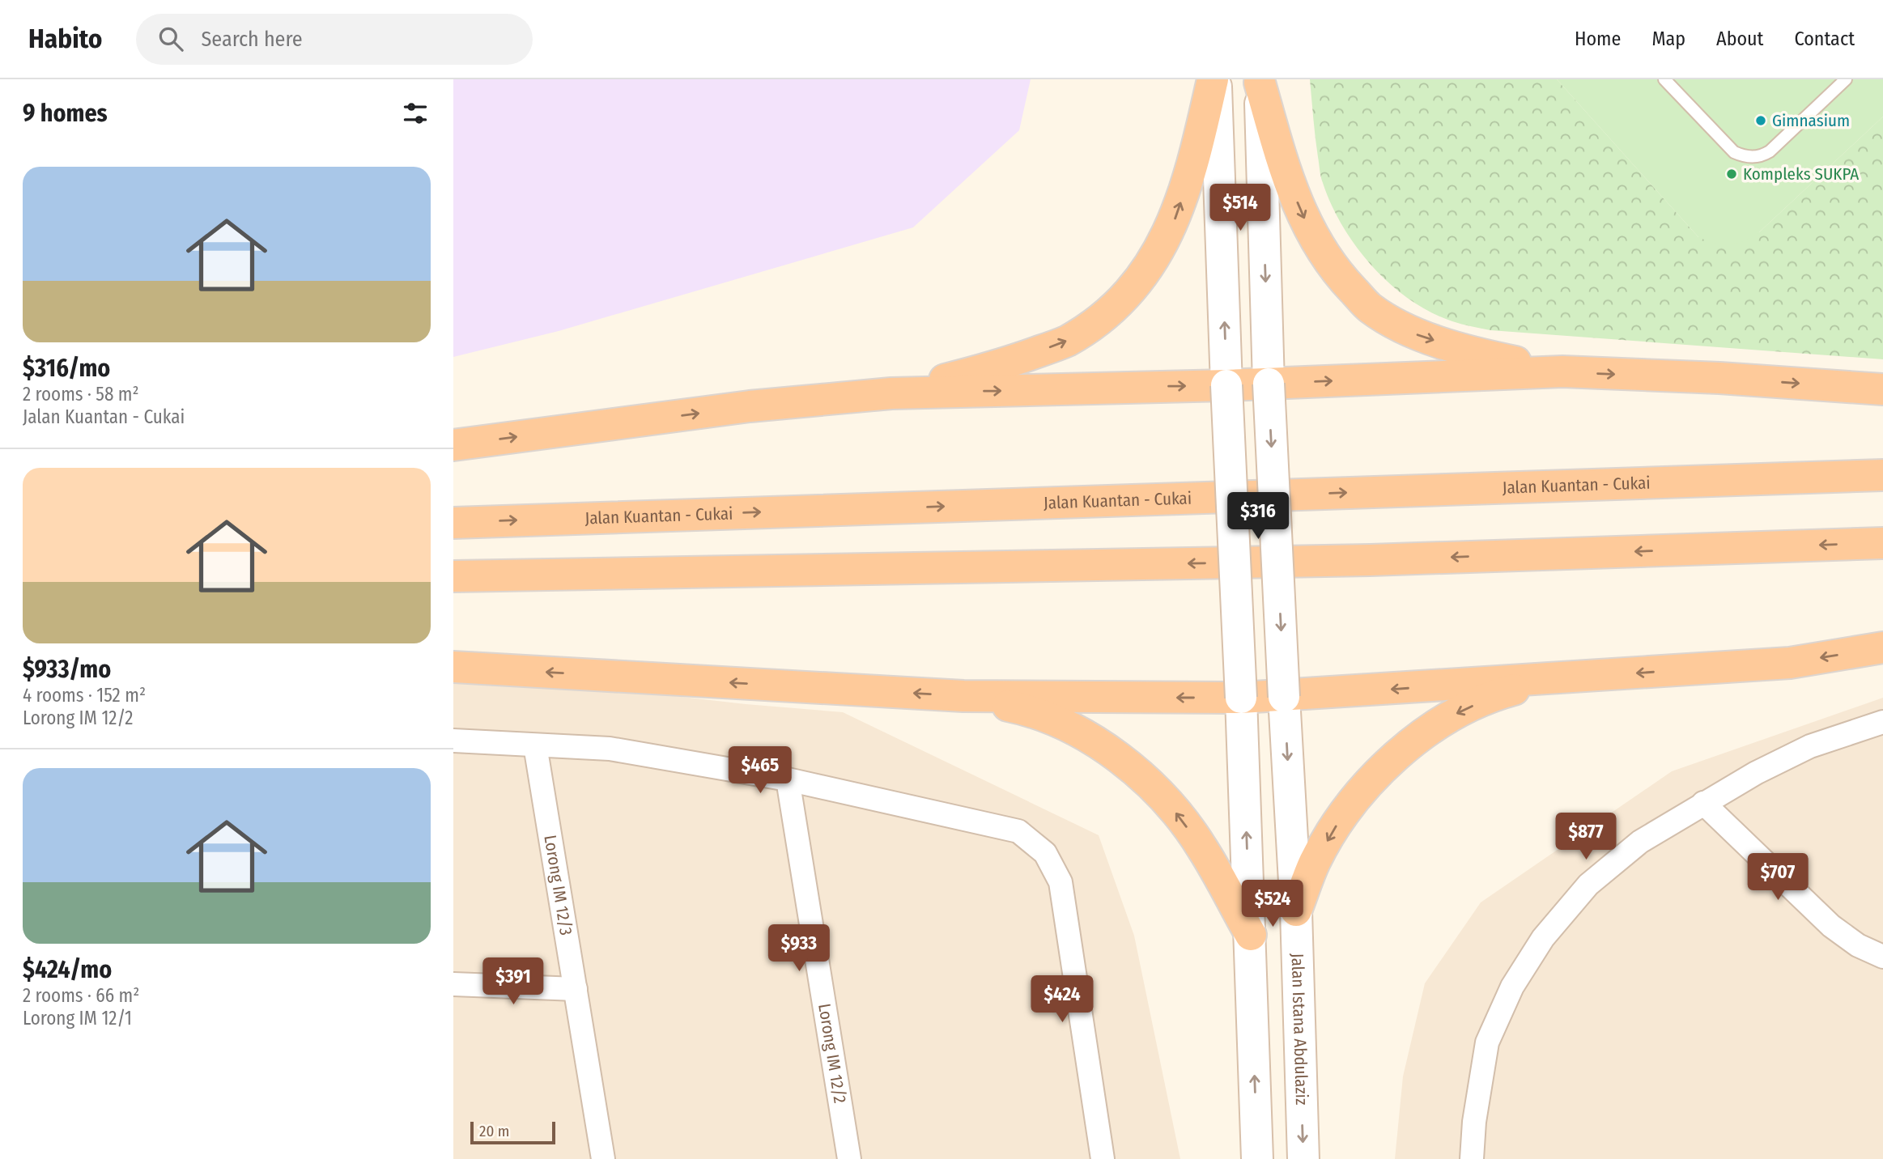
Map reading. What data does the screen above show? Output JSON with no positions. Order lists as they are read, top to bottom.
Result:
{
  "streets": {
    "highway": ["Jalan Kuantan - Cukai"],
    "main road": ["Jalan Istana Abdulaziz"],
    "street": ["Lorong IM 12/3", "Lorong IM 12/2"]
  },
  "places": ["Gimnasium", "Kompleks SUKPA"],
  "scale_bar": "20 m",
  "page": {
    "header": "Habito",
    "search": "Search here",
    "nav": [
      "Home",
      "Map",
      "About",
      "Contact"
    ],
    "heading": "9 homes",
    "list": [
      {
        "name": "$316/mo",
        "note": "2 rooms · 58 m² · Jalan Kuantan - Cukai"
      },
      {
        "name": "$933/mo",
        "note": "4 rooms · 152 m² · Lorong IM 12/2"
      },
      {
        "name": "$424/mo",
        "note": "2 rooms · 66 m² · Lorong IM 12/1"
      }
    ],
    "price": [
      "$514",
      "$316",
      "$465",
      "$877",
      "$707",
      "$524",
      "$933",
      "$391",
      "$424"
    ],
    "scale": "20 m"
  }
}
